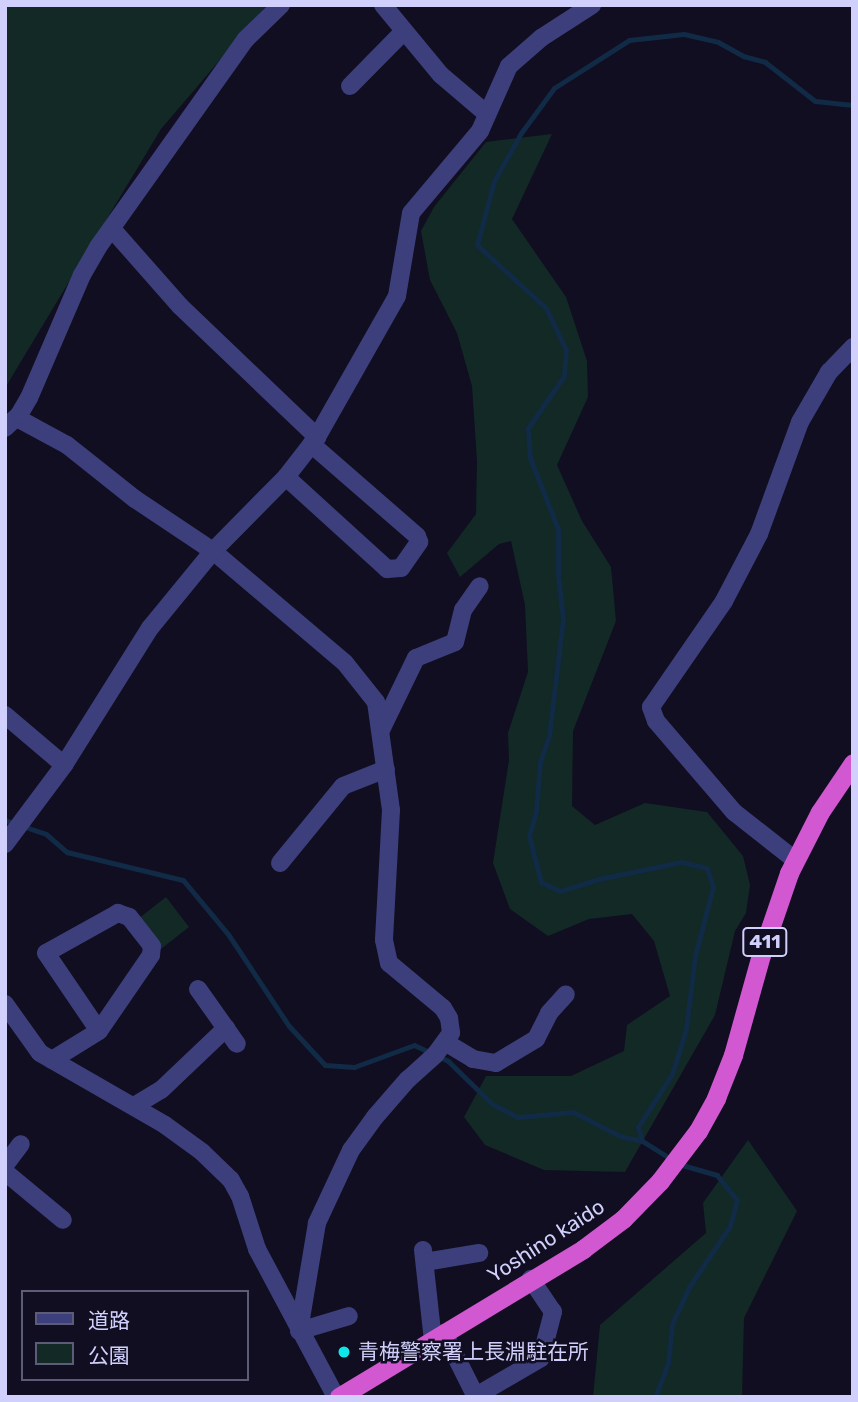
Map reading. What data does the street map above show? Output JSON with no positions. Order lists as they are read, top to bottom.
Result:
{
  "streets": {
    "highway": ["411", "Yoshino kaido"]
  },
  "places": ["青梅警察署上長淵駐在所"],
  "legend": ["道路", "公園"]
}
